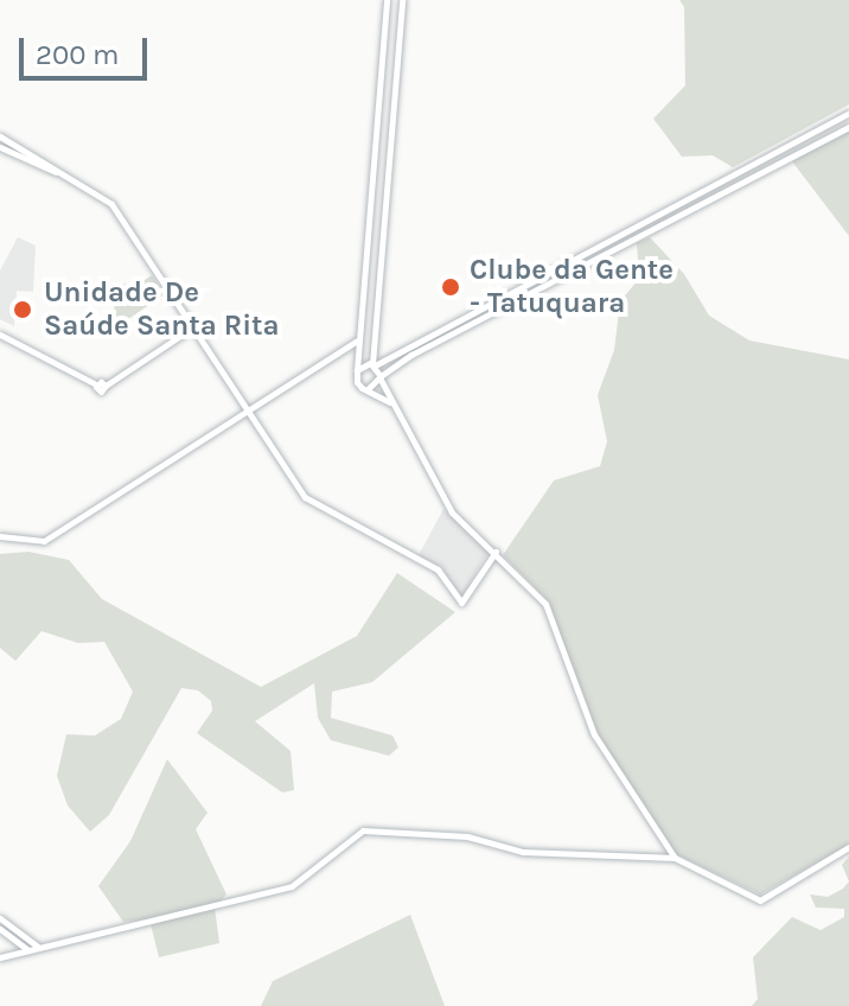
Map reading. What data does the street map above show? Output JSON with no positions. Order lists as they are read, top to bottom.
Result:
{
  "places": ["Clube da Gente - Tatuquara", "Unidade De Saúde Santa Rita"],
  "scale_bar": "200 m"
}
